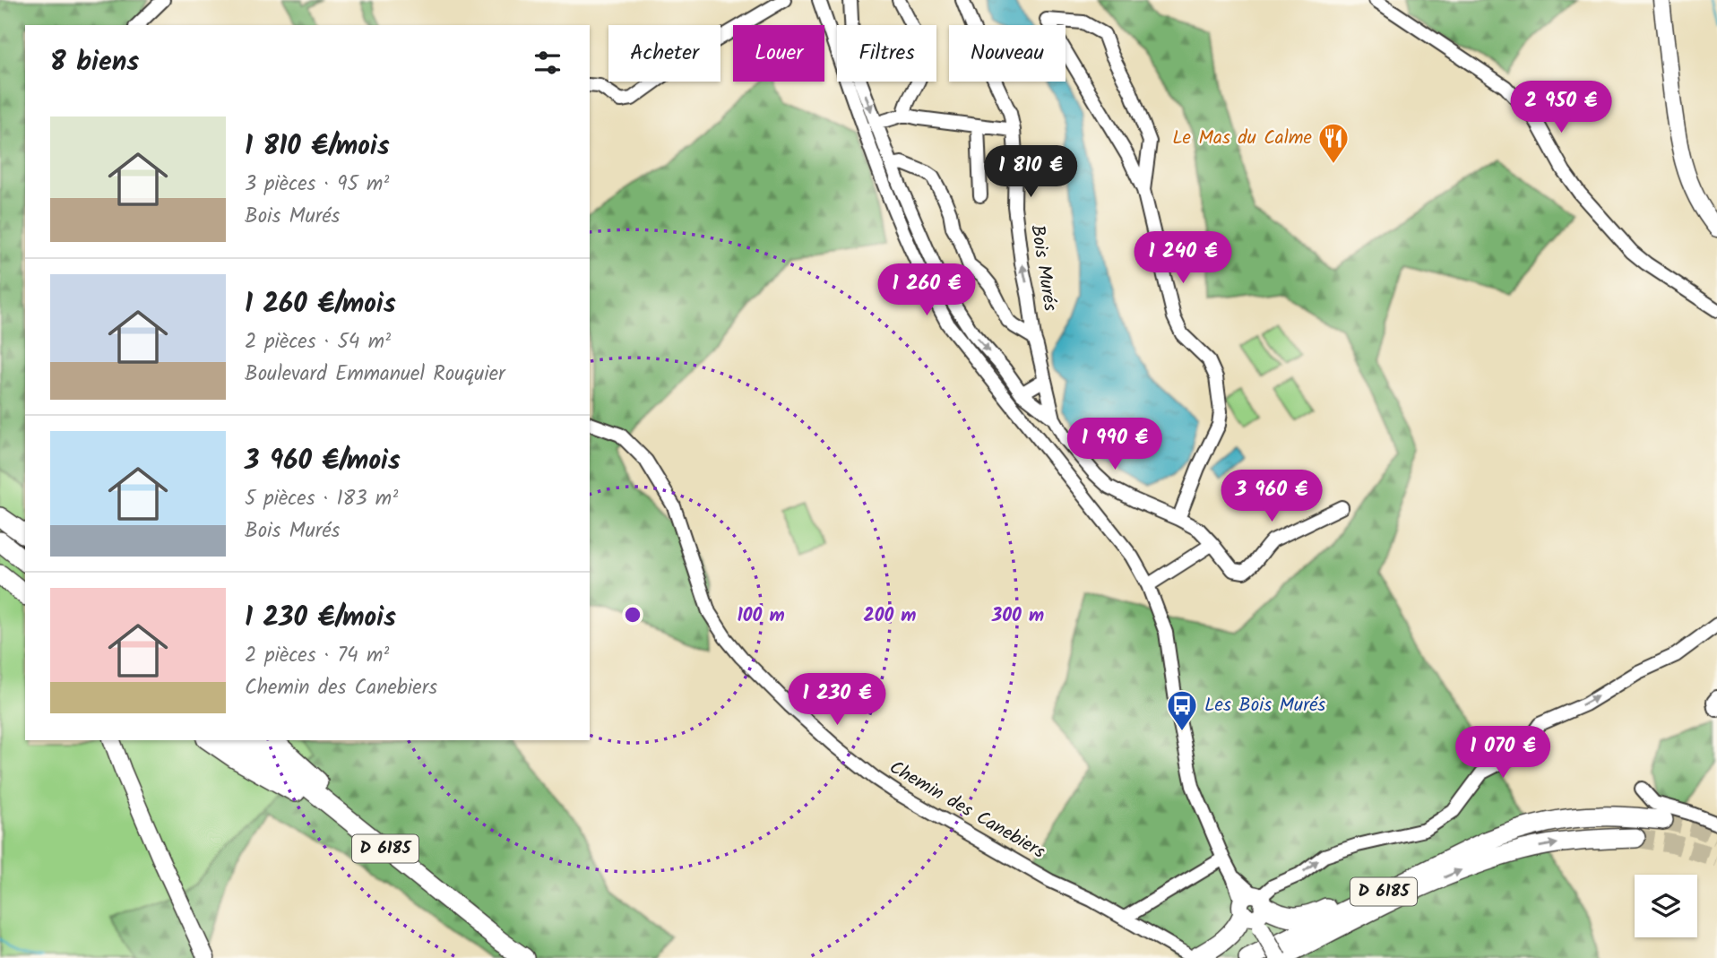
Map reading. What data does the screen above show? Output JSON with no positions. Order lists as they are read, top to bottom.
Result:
{
  "streets": {
    "highway": ["D 6185"],
    "street": ["Bois Murés", "Chemin des Canebiers"]
  },
  "places": {
    "restaurant": ["Le Mas du Calme"],
    "bus stop": ["Les Bois Murés"]
  },
  "page": {
    "chip": [
      "Acheter",
      "Louer",
      "Filtres",
      "Nouveau"
    ],
    "heading": "8 biens",
    "price": [
      "2 950 €",
      "1 810 €",
      "1 240 €",
      "1 260 €",
      "1 990 €",
      "3 960 €",
      "1 230 €",
      "1 070 €"
    ],
    "list": [
      {
        "name": "1 810 €/mois",
        "note": "3 pièces · 95 m² · Bois Murés"
      },
      {
        "name": "1 260 €/mois",
        "note": "2 pièces · 54 m² · Boulevard Emmanuel Rouquier"
      },
      {
        "name": "3 960 €/mois",
        "note": "5 pièces · 183 m² · Bois Murés"
      },
      {
        "name": "1 230 €/mois",
        "note": "2 pièces · 74 m² · Chemin des Canebiers"
      }
    ]
  },
  "rings": ["100 m", "200 m", "300 m"]
}
